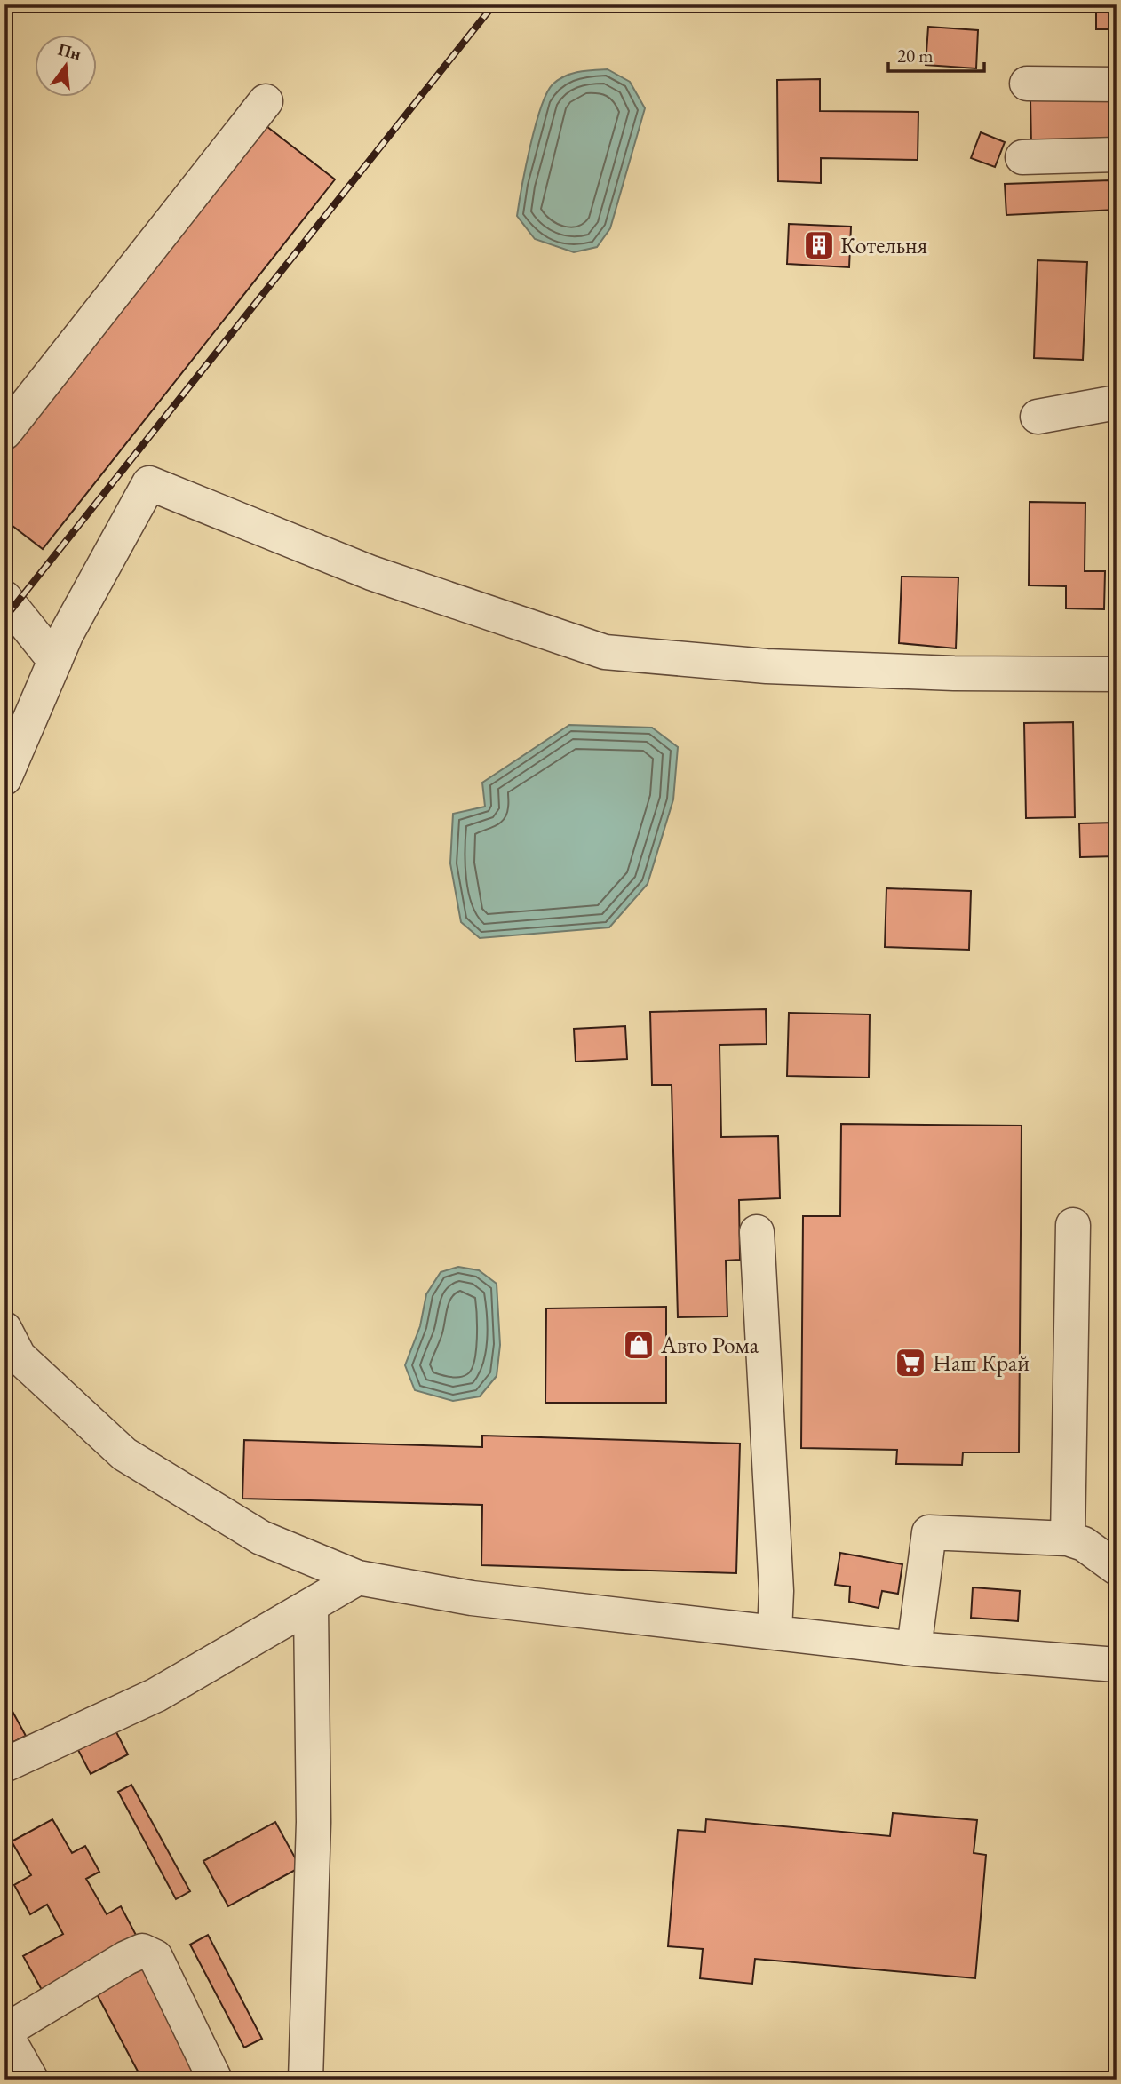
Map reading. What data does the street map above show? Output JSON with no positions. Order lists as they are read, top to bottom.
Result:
{
  "places": {
    "building": ["Котельня"],
    "shop": ["Авто Рома"],
    "supermarket": ["Наш Край"]
  },
  "scale_bar": "20 m",
  "north": "top"
}
